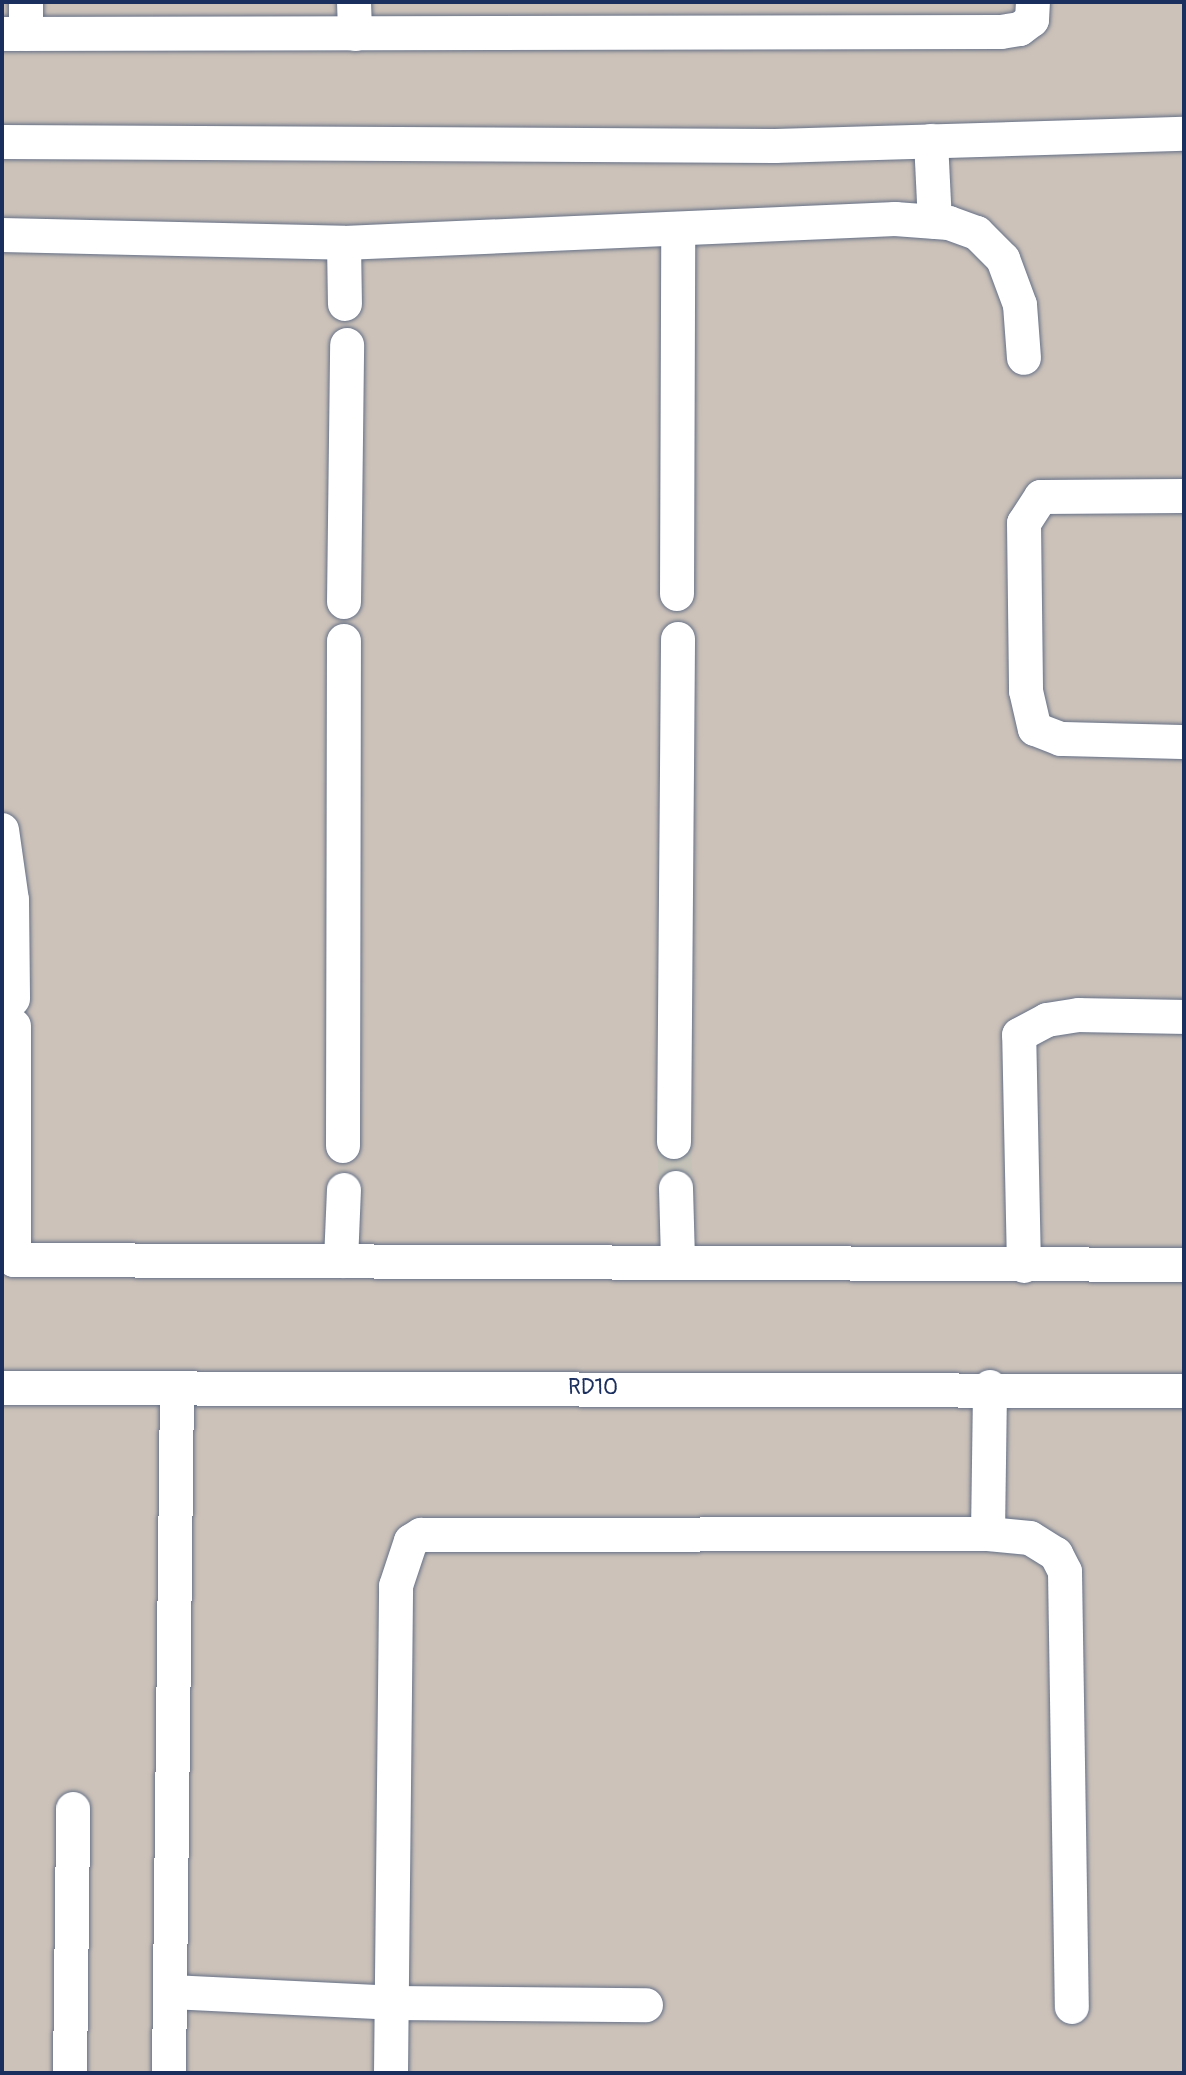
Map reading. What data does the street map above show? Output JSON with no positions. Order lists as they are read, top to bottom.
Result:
{
  "streets": {
    "street": ["RD10"]
  }
}
